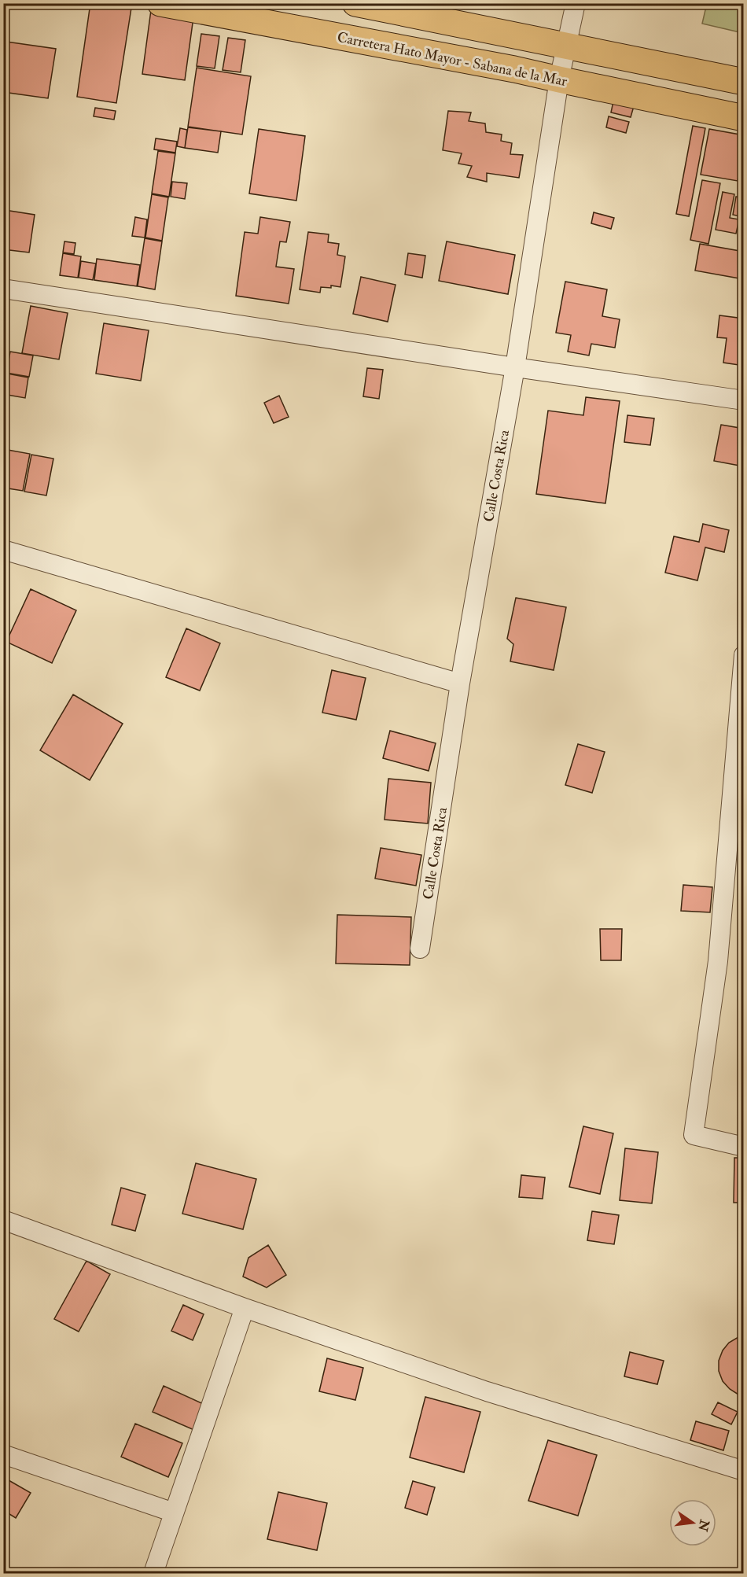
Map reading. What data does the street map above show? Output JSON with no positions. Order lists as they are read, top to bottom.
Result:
{
  "streets": {
    "main road": ["Carretera Hato Mayor - Sabana de la Mar"],
    "street": ["Calle Costa Rica"]
  },
  "crossings": [
    ["Carretera Hato Mayor - Sabana de la Mar", "Calle Costa Rica"]
  ],
  "north": "right"
}
